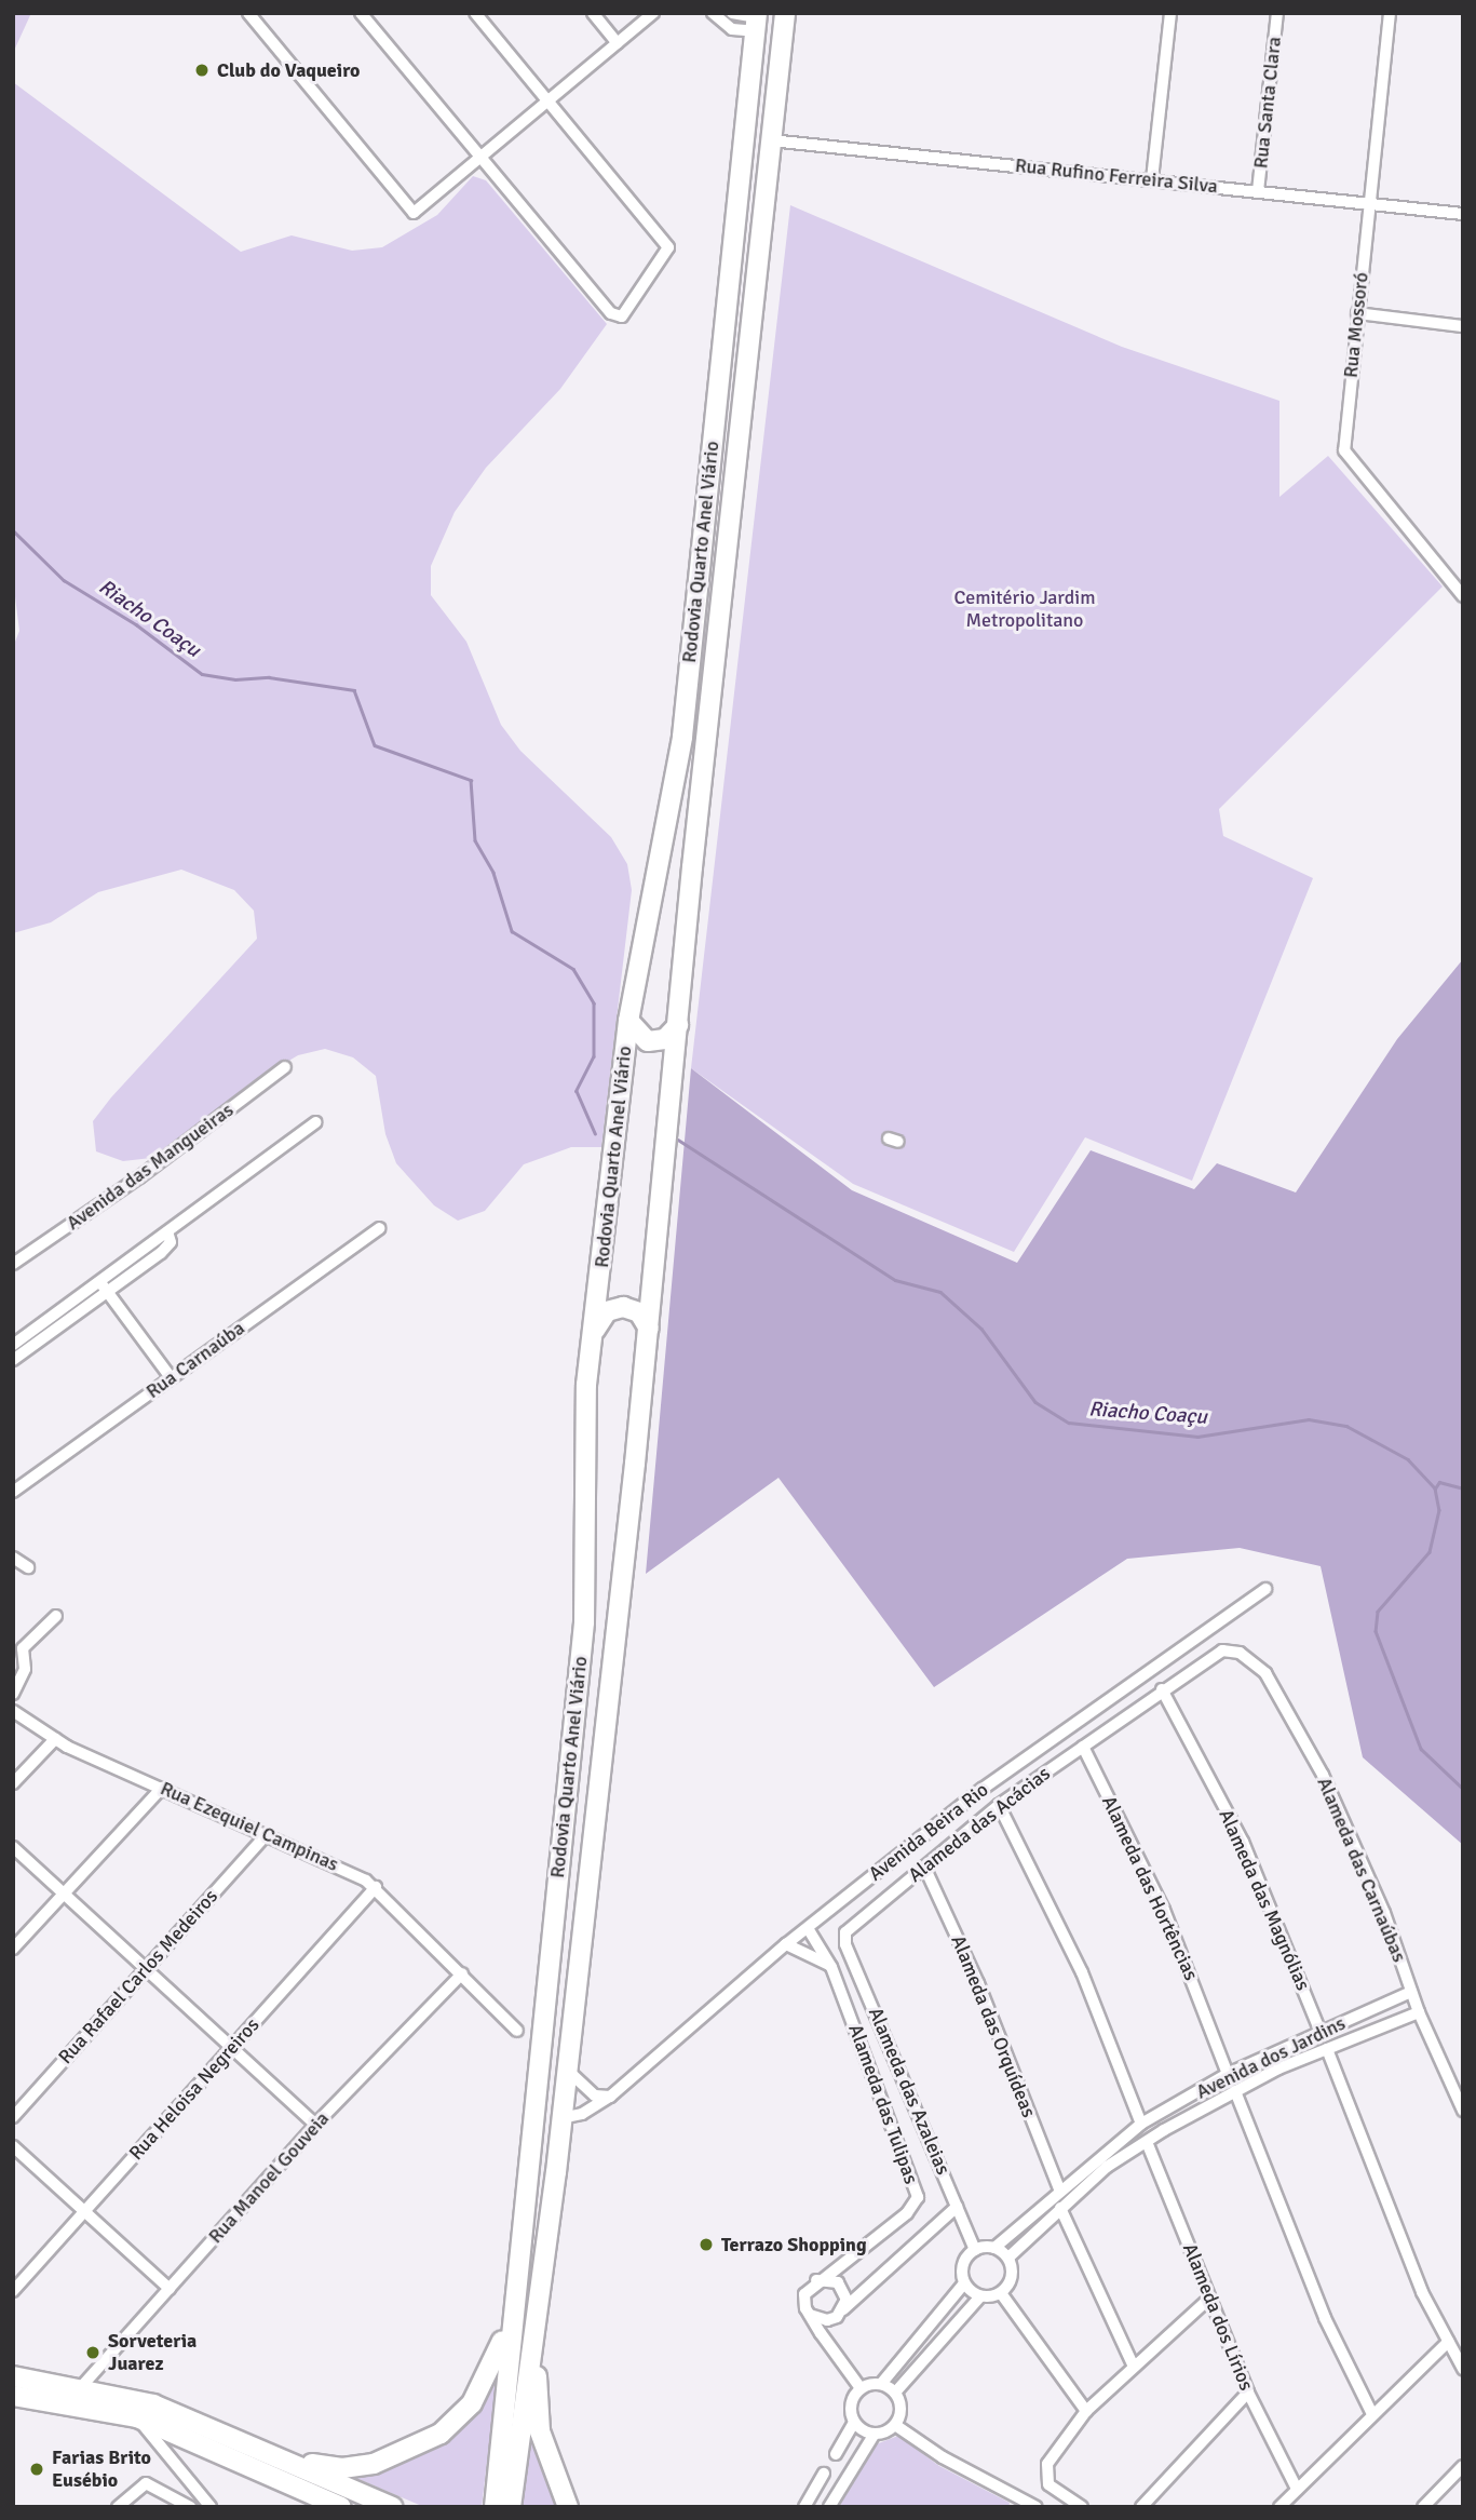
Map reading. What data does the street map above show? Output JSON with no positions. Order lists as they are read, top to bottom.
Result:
{
  "streets": {
    "highway": ["Rodovia Quarto Anel Viário"],
    "street": [
      "Rua Santa Clara",
      "Rua Rufino Ferreira Silva",
      "Rua Mossoró",
      "Avenida das Mangueiras",
      "Rua Carnaúba",
      "Alameda das Acácias",
      "Rua Ezequiel Campinas",
      "Avenida Beira Rio",
      "Alameda das Carnaúbas",
      "Alameda das Hortências",
      "Alameda das Magnólias",
      "Rua Rafael Carlos Medeiros",
      "Alameda das Orquídeas",
      "Avenida dos Jardins",
      "Rua Heloisa Negreiros",
      "Alameda das Azaleias",
      "Alameda das Tulipas",
      "Rua Manoel Gouveia",
      "Alameda dos Lírios"
    ]
  },
  "crossings": [
    ["Rua Santa Clara", "Rua Rufino Ferreira Silva"],
    ["Rua Rufino Ferreira Silva", "Rua Mossoró"],
    ["Rua Rufino Ferreira Silva", "Rodovia Quarto Anel Viário"],
    ["Rodovia Quarto Anel Viário", "Avenida Beira Rio"],
    ["Alameda das Acácias", "Alameda das Carnaúbas"],
    ["Alameda das Acácias", "Alameda das Hortências"],
    ["Alameda das Acácias", "Alameda das Magnólias"],
    ["Alameda das Acácias", "Alameda das Orquídeas"],
    ["Alameda das Acácias", "Alameda das Azaleias"],
    ["Rua Ezequiel Campinas", "Rua Rafael Carlos Medeiros"],
    ["Rua Ezequiel Campinas", "Rua Heloisa Negreiros"],
    ["Rua Ezequiel Campinas", "Rua Manoel Gouveia"],
    ["Avenida Beira Rio", "Alameda das Tulipas"],
    ["Alameda das Carnaúbas", "Avenida dos Jardins"],
    ["Alameda das Hortências", "Avenida dos Jardins"],
    ["Alameda das Magnólias", "Avenida dos Jardins"],
    ["Alameda das Orquídeas", "Avenida dos Jardins"],
    ["Avenida dos Jardins", "Alameda das Azaleias"],
    ["Avenida dos Jardins", "Alameda dos Lírios"]
  ],
  "water": ["Riacho Coaçu"],
  "parks": ["Cemitério Jardim Metropolitano"],
  "places": [
    "Club do Vaqueiro",
    "Terrazo Shopping",
    "Sorveteria Juarez",
    "Farias Brito Eusébio"
  ]
}
